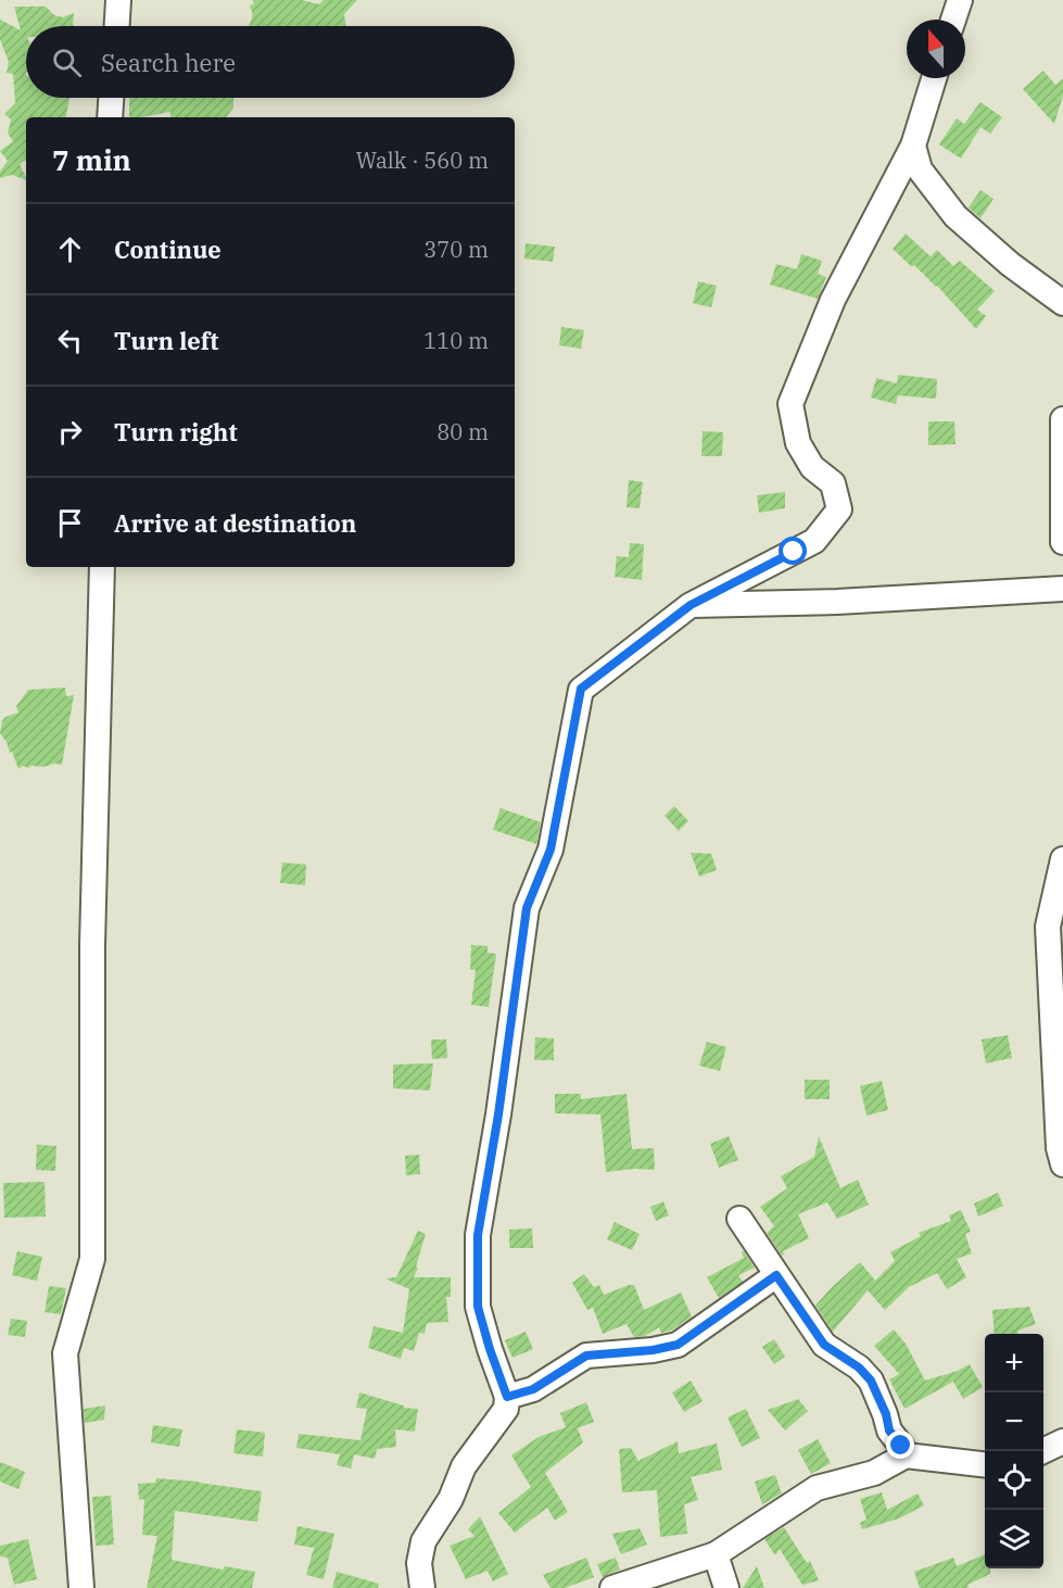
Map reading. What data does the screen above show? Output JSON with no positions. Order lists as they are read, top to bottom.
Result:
{
  "north": "top",
  "page": {
    "search": "Search here",
    "heading": ["7 min", "Walk · 560 m"],
    "list": [
      ["Continue", "370 m"],
      ["Turn left", "110 m"],
      ["Turn right", "80 m"],
      "Arrive at destination"
    ],
    "map_buttons": ["+", "−"]
  }
}
